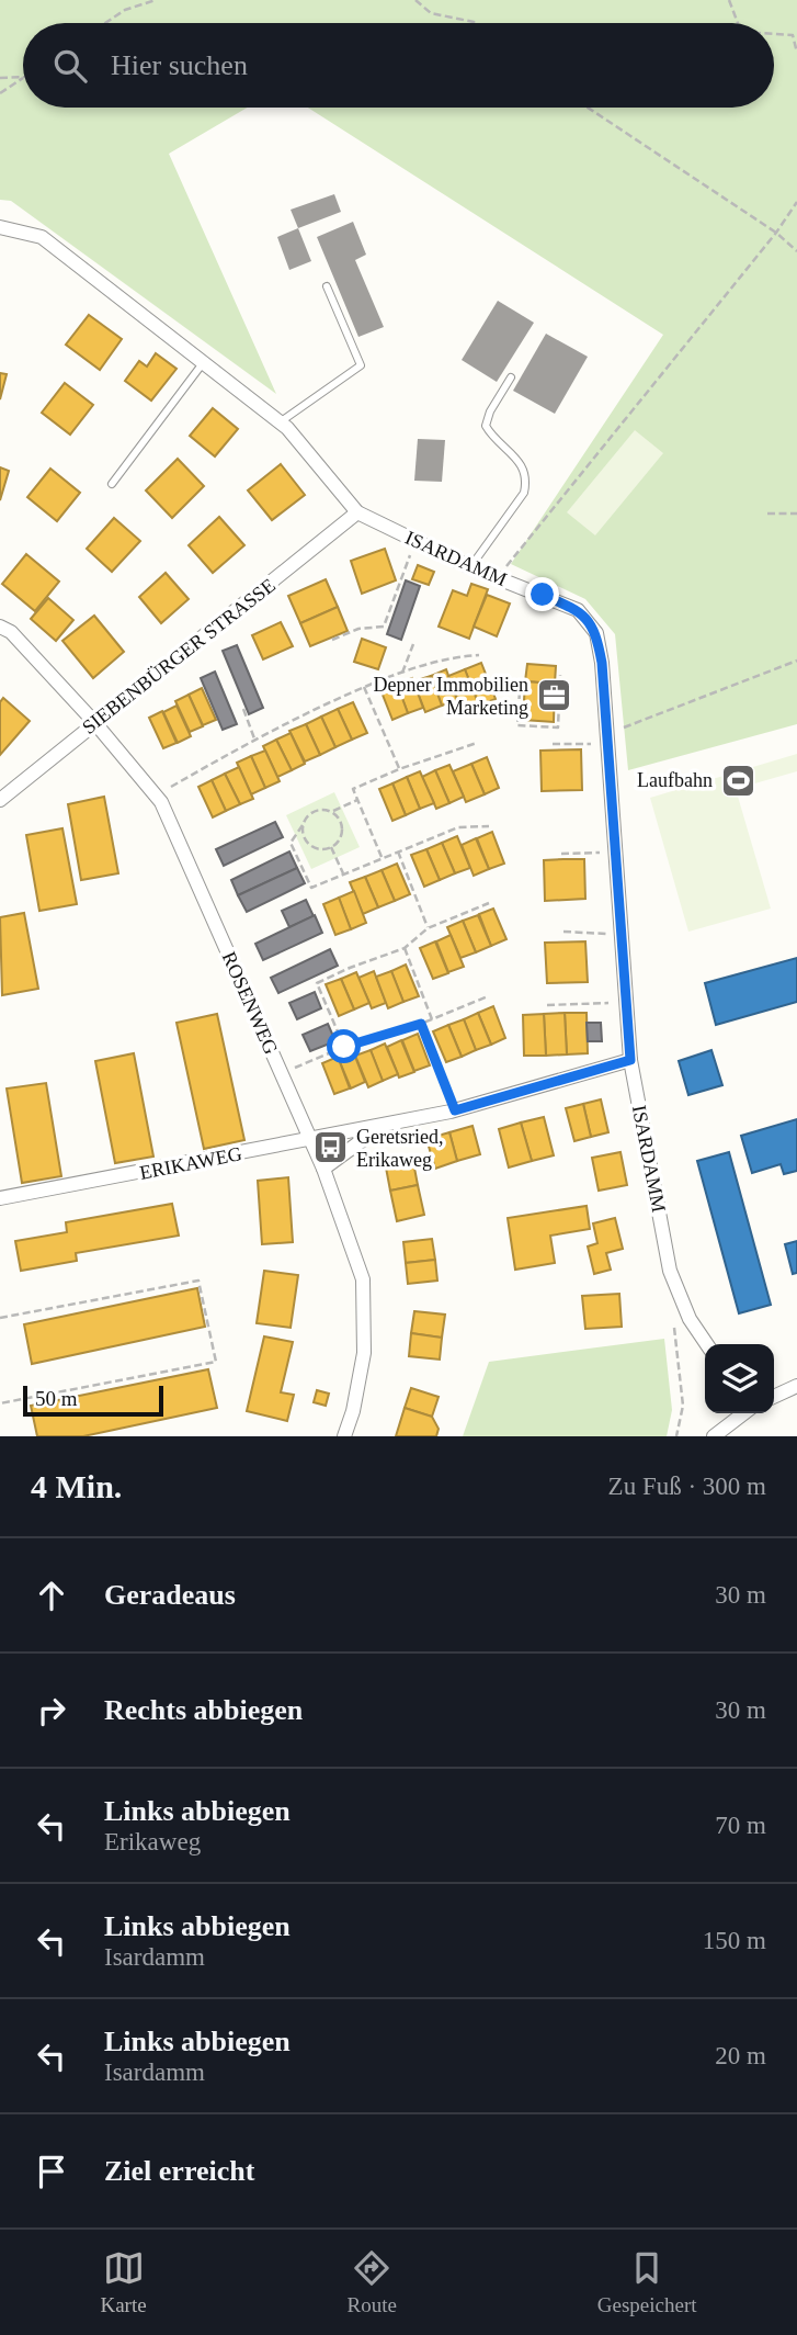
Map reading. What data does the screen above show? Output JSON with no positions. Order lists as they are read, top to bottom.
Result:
{
  "streets": {
    "street": [
      "ISARDAMM",
      "SIEBENBÜRGER STRASSE",
      "ROSENWEG",
      "ERIKAWEG"
    ]
  },
  "crossings": [
    ["ISARDAMM", "SIEBENBÜRGER STRASSE"],
    ["ISARDAMM", "ERIKAWEG"],
    ["SIEBENBÜRGER STRASSE", "ROSENWEG"],
    ["ROSENWEG", "ERIKAWEG"]
  ],
  "places": {
    "office": ["Depner Immobilien Marketing"],
    "sports": ["Laufbahn"],
    "bus stop": ["Geretsried, Erikaweg"]
  },
  "scale_bar": "50 m",
  "page": {
    "search": "Hier suchen",
    "scale": "50 m",
    "heading": ["4 Min.", "Zu Fuß · 300 m"],
    "list": [
      ["Geradeaus", "30 m"],
      ["Rechts abbiegen", "30 m"],
      ["Links abbiegen", "Erikaweg", "70 m"],
      ["Links abbiegen", "Isardamm", "150 m"],
      ["Links abbiegen", "Isardamm", "20 m"],
      "Ziel erreicht"
    ],
    "nav": ["Karte", "Route", "Gespeichert"]
  }
}
